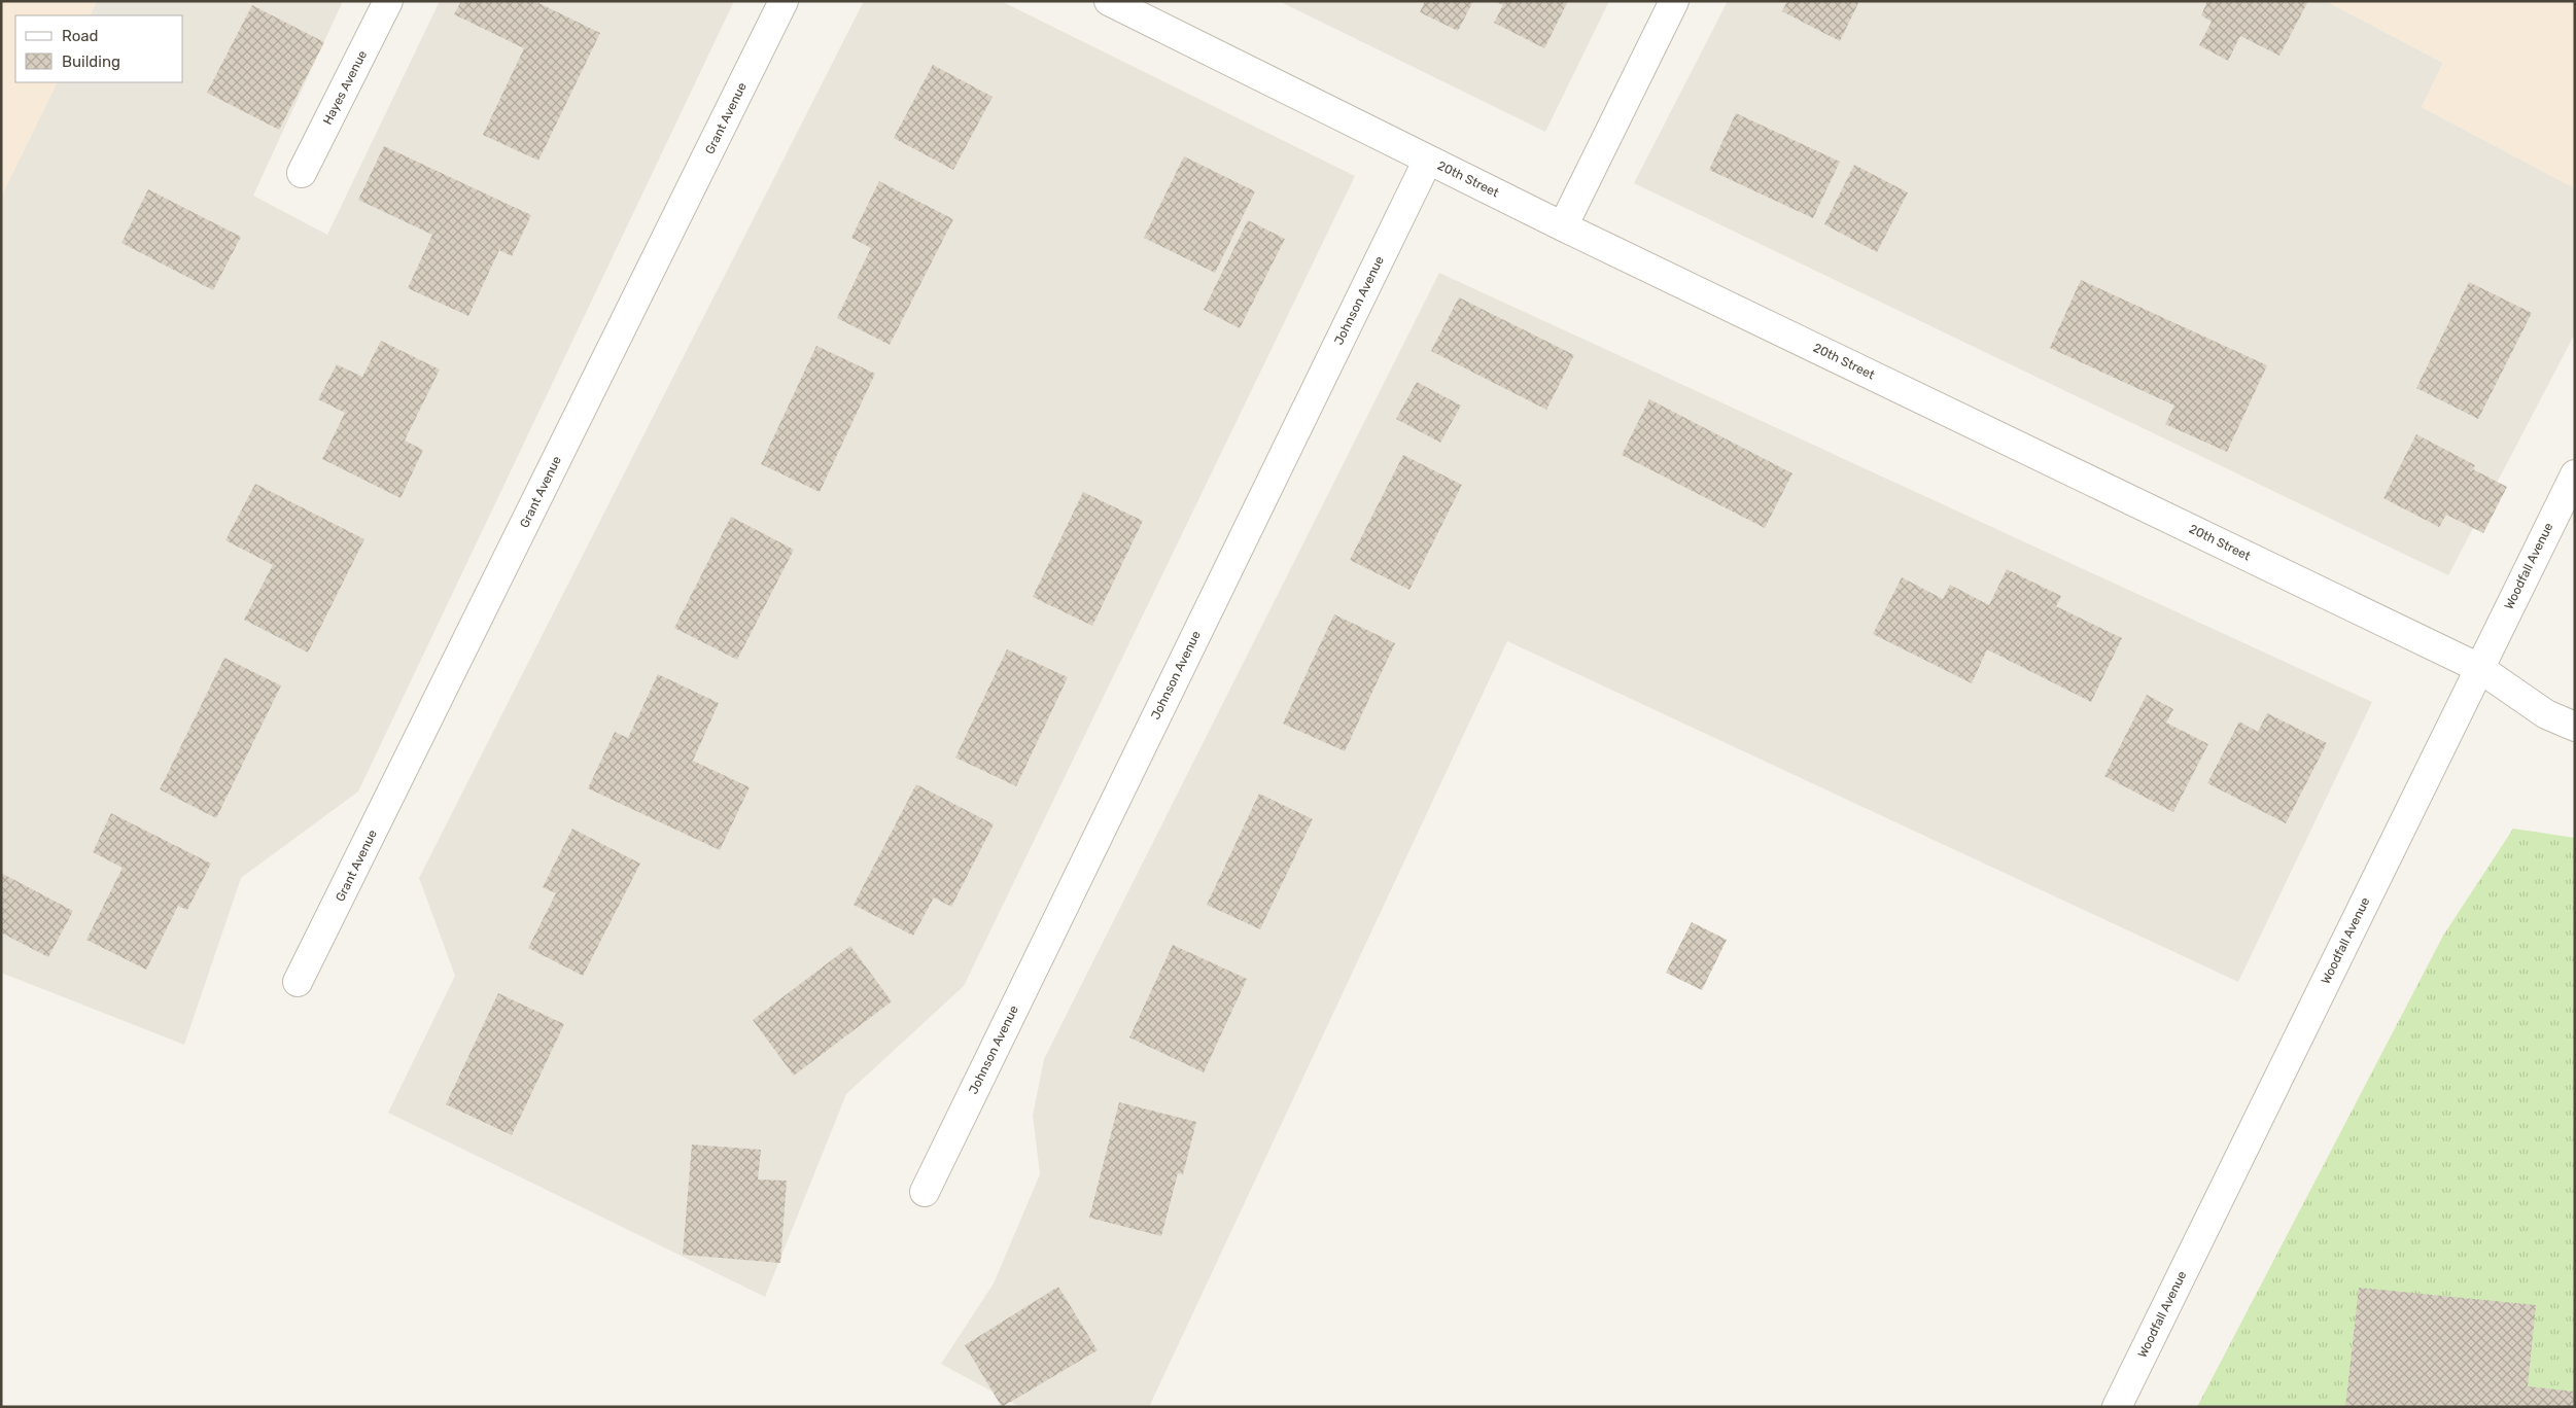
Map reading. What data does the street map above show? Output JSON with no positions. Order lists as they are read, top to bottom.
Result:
{
  "streets": {
    "street": [
      "Hayes Avenue",
      "Grant Avenue",
      "20th Street",
      "Johnson Avenue",
      "Woodfall Avenue"
    ]
  },
  "crossings": [
    ["20th Street", "Johnson Avenue"],
    ["20th Street", "Woodfall Avenue"]
  ],
  "legend": ["Road", "Building"]
}
